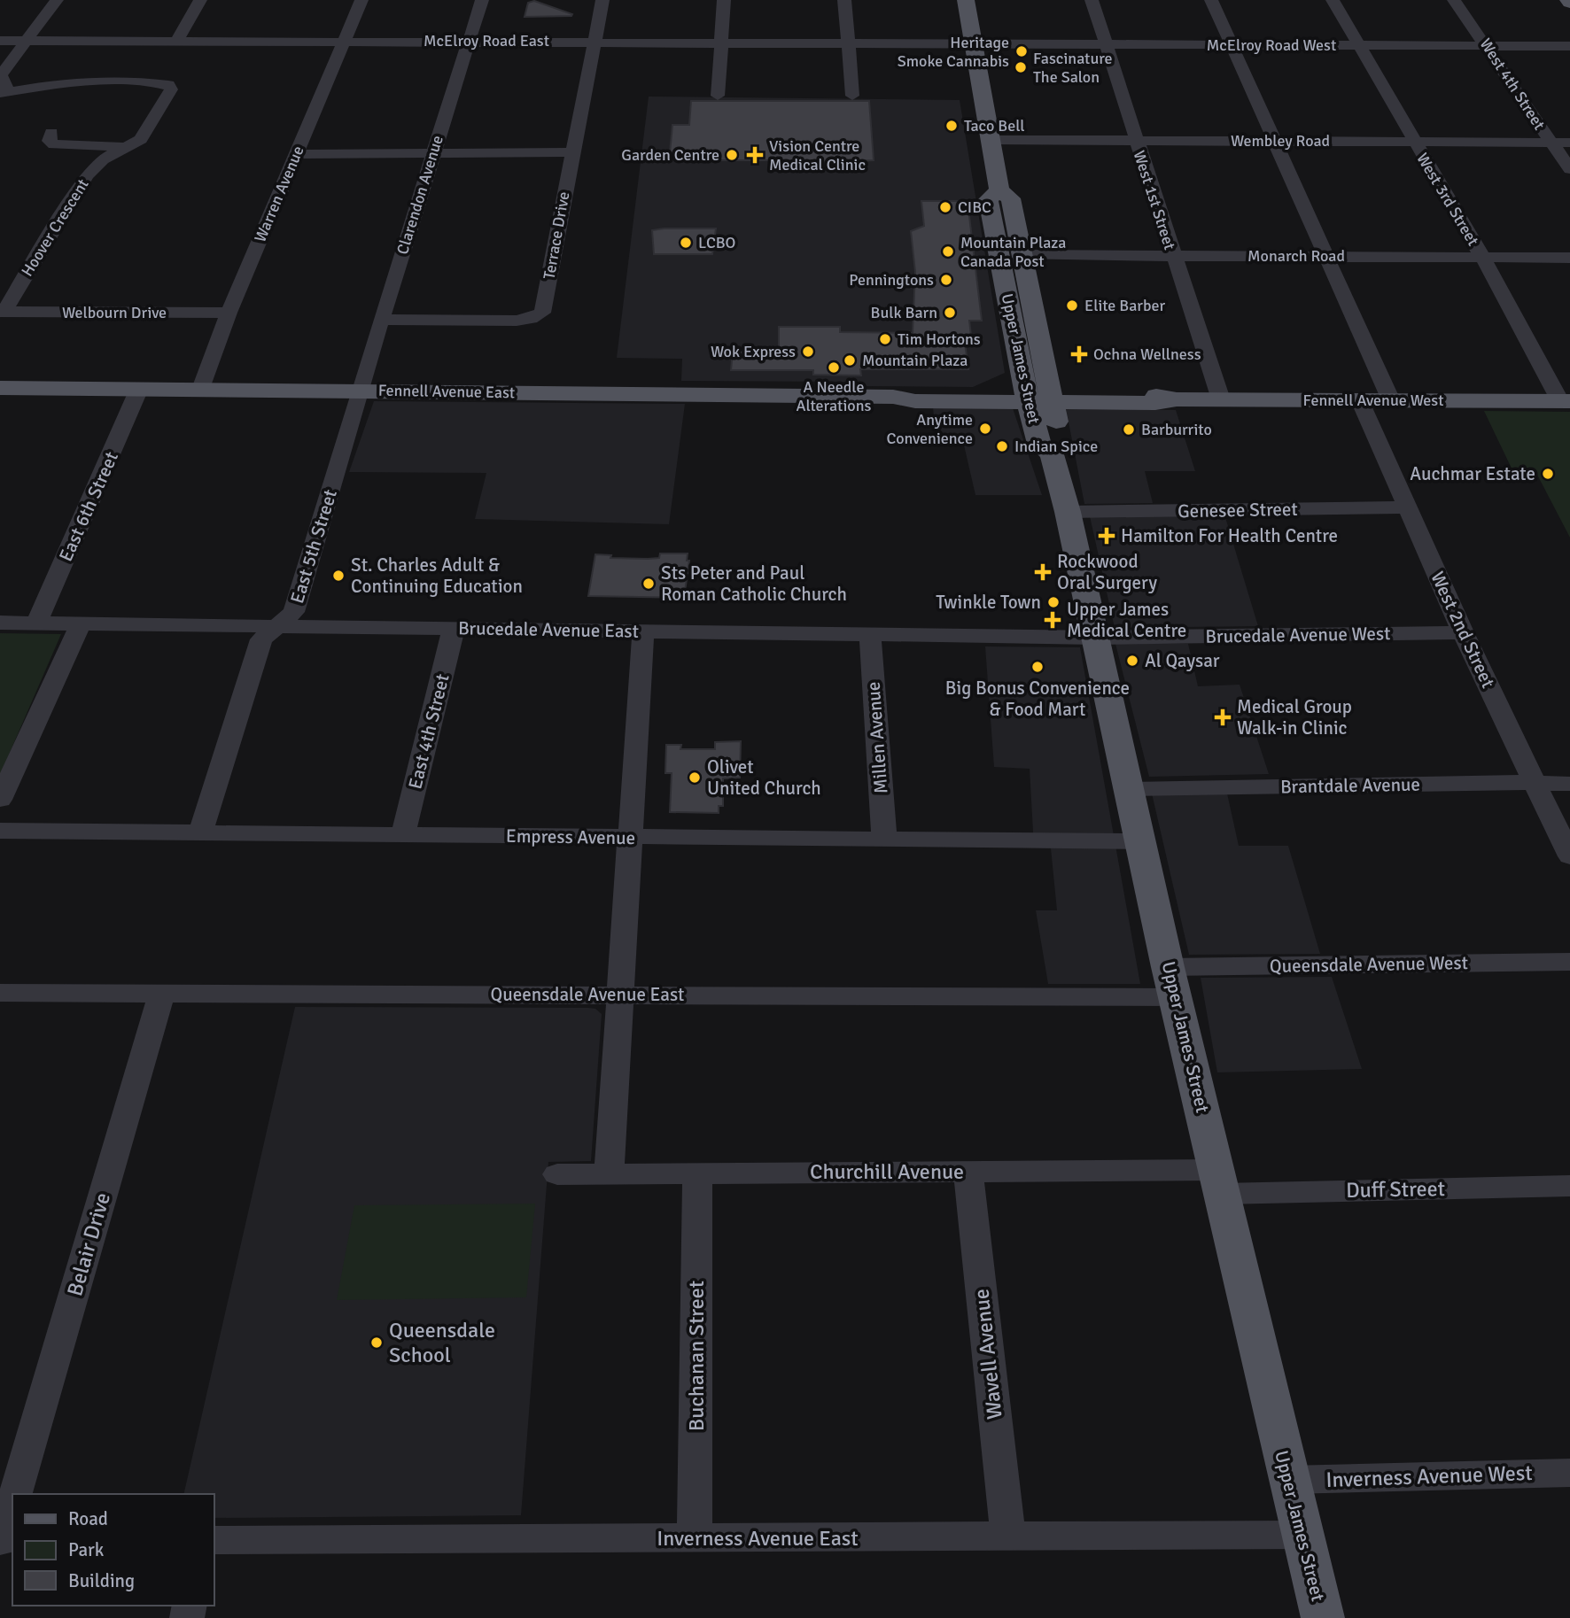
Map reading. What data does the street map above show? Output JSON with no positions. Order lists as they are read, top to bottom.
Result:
{
  "streets": {
    "main road": ["Upper James Street", "Fennell Avenue East", "Fennell Avenue West"],
    "street": [
      "McElroy Road East",
      "McElroy Road West",
      "West 4th Street",
      "Wembley Road",
      "Warren Avenue",
      "Clarendon Avenue",
      "West 3rd Street",
      "West 1st Street",
      "Hoover Crescent",
      "Terrace Drive",
      "Monarch Road",
      "Welbourn Drive",
      "East 6th Street",
      "Genesee Street",
      "East 5th Street",
      "Brucedale Avenue East",
      "West 2nd Street",
      "Brucedale Avenue West",
      "East 4th Street",
      "Millen Avenue",
      "Brantdale Avenue",
      "Empress Avenue",
      "Queensdale Avenue West",
      "Queensdale Avenue East",
      "Churchill Avenue",
      "Duff Street",
      "Belair Drive",
      "Wavell Avenue",
      "Buchanan Street",
      "Inverness Avenue West",
      "Inverness Avenue East"
    ]
  },
  "crossings": [
    ["McElroy Road East", "McElroy Road West"],
    ["McElroy Road East", "Warren Avenue"],
    ["McElroy Road East", "Clarendon Avenue"],
    ["McElroy Road East", "Terrace Drive"],
    ["McElroy Road East", "Upper James Street"],
    ["McElroy Road West", "West 4th Street"],
    ["McElroy Road West", "West 3rd Street"],
    ["McElroy Road West", "West 1st Street"],
    ["McElroy Road West", "Upper James Street"],
    ["West 4th Street", "Wembley Road"],
    ["Wembley Road", "West 3rd Street"],
    ["Wembley Road", "West 1st Street"],
    ["Wembley Road", "Upper James Street"],
    ["Warren Avenue", "Welbourn Drive"],
    ["Warren Avenue", "Fennell Avenue East"],
    ["Clarendon Avenue", "Terrace Drive"],
    ["Clarendon Avenue", "Fennell Avenue East"],
    ["Clarendon Avenue", "East 5th Street"],
    ["West 3rd Street", "Monarch Road"],
    ["West 3rd Street", "Fennell Avenue West"],
    ["West 1st Street", "Monarch Road"],
    ["West 1st Street", "Fennell Avenue West"],
    ["Hoover Crescent", "Welbourn Drive"],
    ["Monarch Road", "Upper James Street"],
    ["Upper James Street", "Fennell Avenue East"],
    ["Upper James Street", "Fennell Avenue West"],
    ["Upper James Street", "Genesee Street"],
    ["Upper James Street", "Brucedale Avenue East"],
    ["Upper James Street", "Brucedale Avenue West"],
    ["Upper James Street", "Brantdale Avenue"],
    ["Upper James Street", "Empress Avenue"],
    ["Upper James Street", "Queensdale Avenue West"],
    ["Upper James Street", "Queensdale Avenue East"],
    ["Upper James Street", "Churchill Avenue"],
    ["Upper James Street", "Duff Street"],
    ["Upper James Street", "Inverness Avenue West"],
    ["Upper James Street", "Inverness Avenue East"],
    ["Fennell Avenue East", "Fennell Avenue West"],
    ["Fennell Avenue East", "East 6th Street"],
    ["Fennell Avenue East", "East 5th Street"],
    ["Fennell Avenue West", "West 2nd Street"],
    ["East 6th Street", "Brucedale Avenue East"],
    ["Genesee Street", "West 2nd Street"],
    ["East 5th Street", "Brucedale Avenue East"],
    ["East 5th Street", "Empress Avenue"],
    ["Brucedale Avenue East", "Brucedale Avenue West"],
    ["Brucedale Avenue East", "East 4th Street"],
    ["Brucedale Avenue East", "Millen Avenue"],
    ["West 2nd Street", "Brucedale Avenue West"],
    ["West 2nd Street", "Brantdale Avenue"],
    ["East 4th Street", "Empress Avenue"],
    ["Millen Avenue", "Empress Avenue"],
    ["Queensdale Avenue West", "Queensdale Avenue East"],
    ["Queensdale Avenue East", "Belair Drive"],
    ["Churchill Avenue", "Duff Street"],
    ["Churchill Avenue", "Wavell Avenue"],
    ["Churchill Avenue", "Buchanan Street"],
    ["Wavell Avenue", "Inverness Avenue East"],
    ["Buchanan Street", "Inverness Avenue East"]
  ],
  "places": {
    "other": [
      "Heritage Smoke Cannabis",
      "Fascinature The Salon",
      "Taco Bell",
      "Garden Centre",
      "CIBC",
      "LCBO",
      "Mountain Plaza Canada Post",
      "Penningtons",
      "Elite Barber",
      "Bulk Barn",
      "Tim Hortons",
      "Wok Express",
      "Mountain Plaza",
      "A Needle Alterations",
      "Anytime Convenience",
      "Barburrito",
      "Indian Spice",
      "Auchmar Estate",
      "St. Charles Adult & Continuing Education",
      "Sts Peter and Paul Roman Catholic Church",
      "Twinkle Town",
      "Al Qaysar",
      "Big Bonus Convenience & Food Mart",
      "Olivet United Church",
      "Queensdale School"
    ],
    "health": [
      "Vision Centre Medical Clinic",
      "Ochna Wellness",
      "Hamilton For Health Centre",
      "Rockwood Oral Surgery",
      "Upper James Medical Centre",
      "Medical Group Walk-in Clinic"
    ]
  },
  "legend": ["Road", "Park", "Building"]
}
